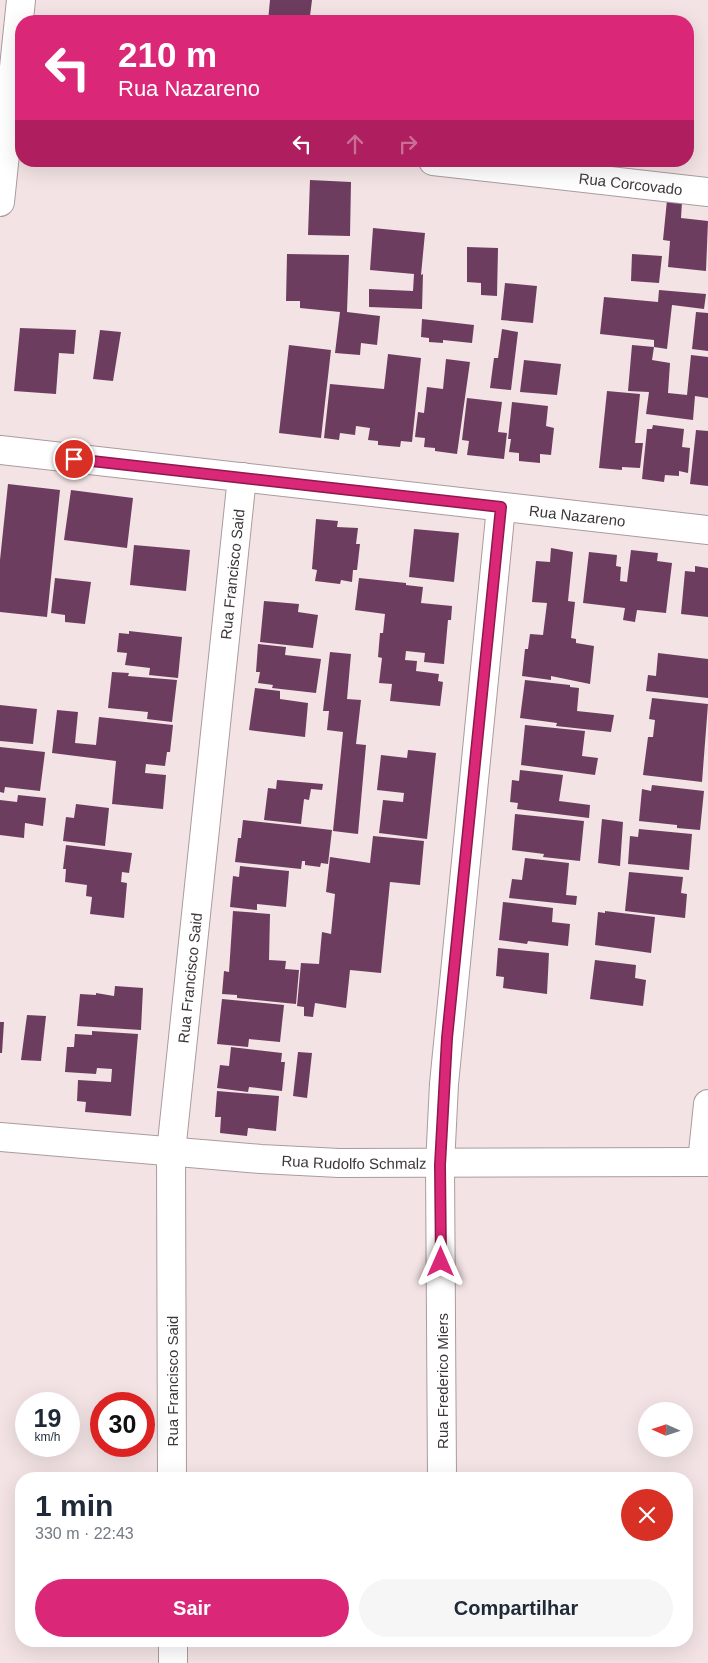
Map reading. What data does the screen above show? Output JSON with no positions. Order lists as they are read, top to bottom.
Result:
{
  "streets": {
    "street": [
      "Rua Corcovado",
      "Rua Nazareno",
      "Rua Francisco Said",
      "Rua Rudolfo Schmalz",
      "Rua Frederico Miers"
    ]
  },
  "crossings": [
    ["Rua Nazareno", "Rua Francisco Said"],
    ["Rua Nazareno", "Rua Frederico Miers"],
    ["Rua Francisco Said", "Rua Rudolfo Schmalz"],
    ["Rua Rudolfo Schmalz", "Rua Frederico Miers"]
  ],
  "north": "left",
  "page": {
    "turn": ["210 m", "Rua Nazareno"],
    "speed": "19 km/h",
    "limit": "30",
    "heading": ["1 min", "330 m · 22:43"],
    "buttons": ["Sair", "Compartilhar"]
  }
}
